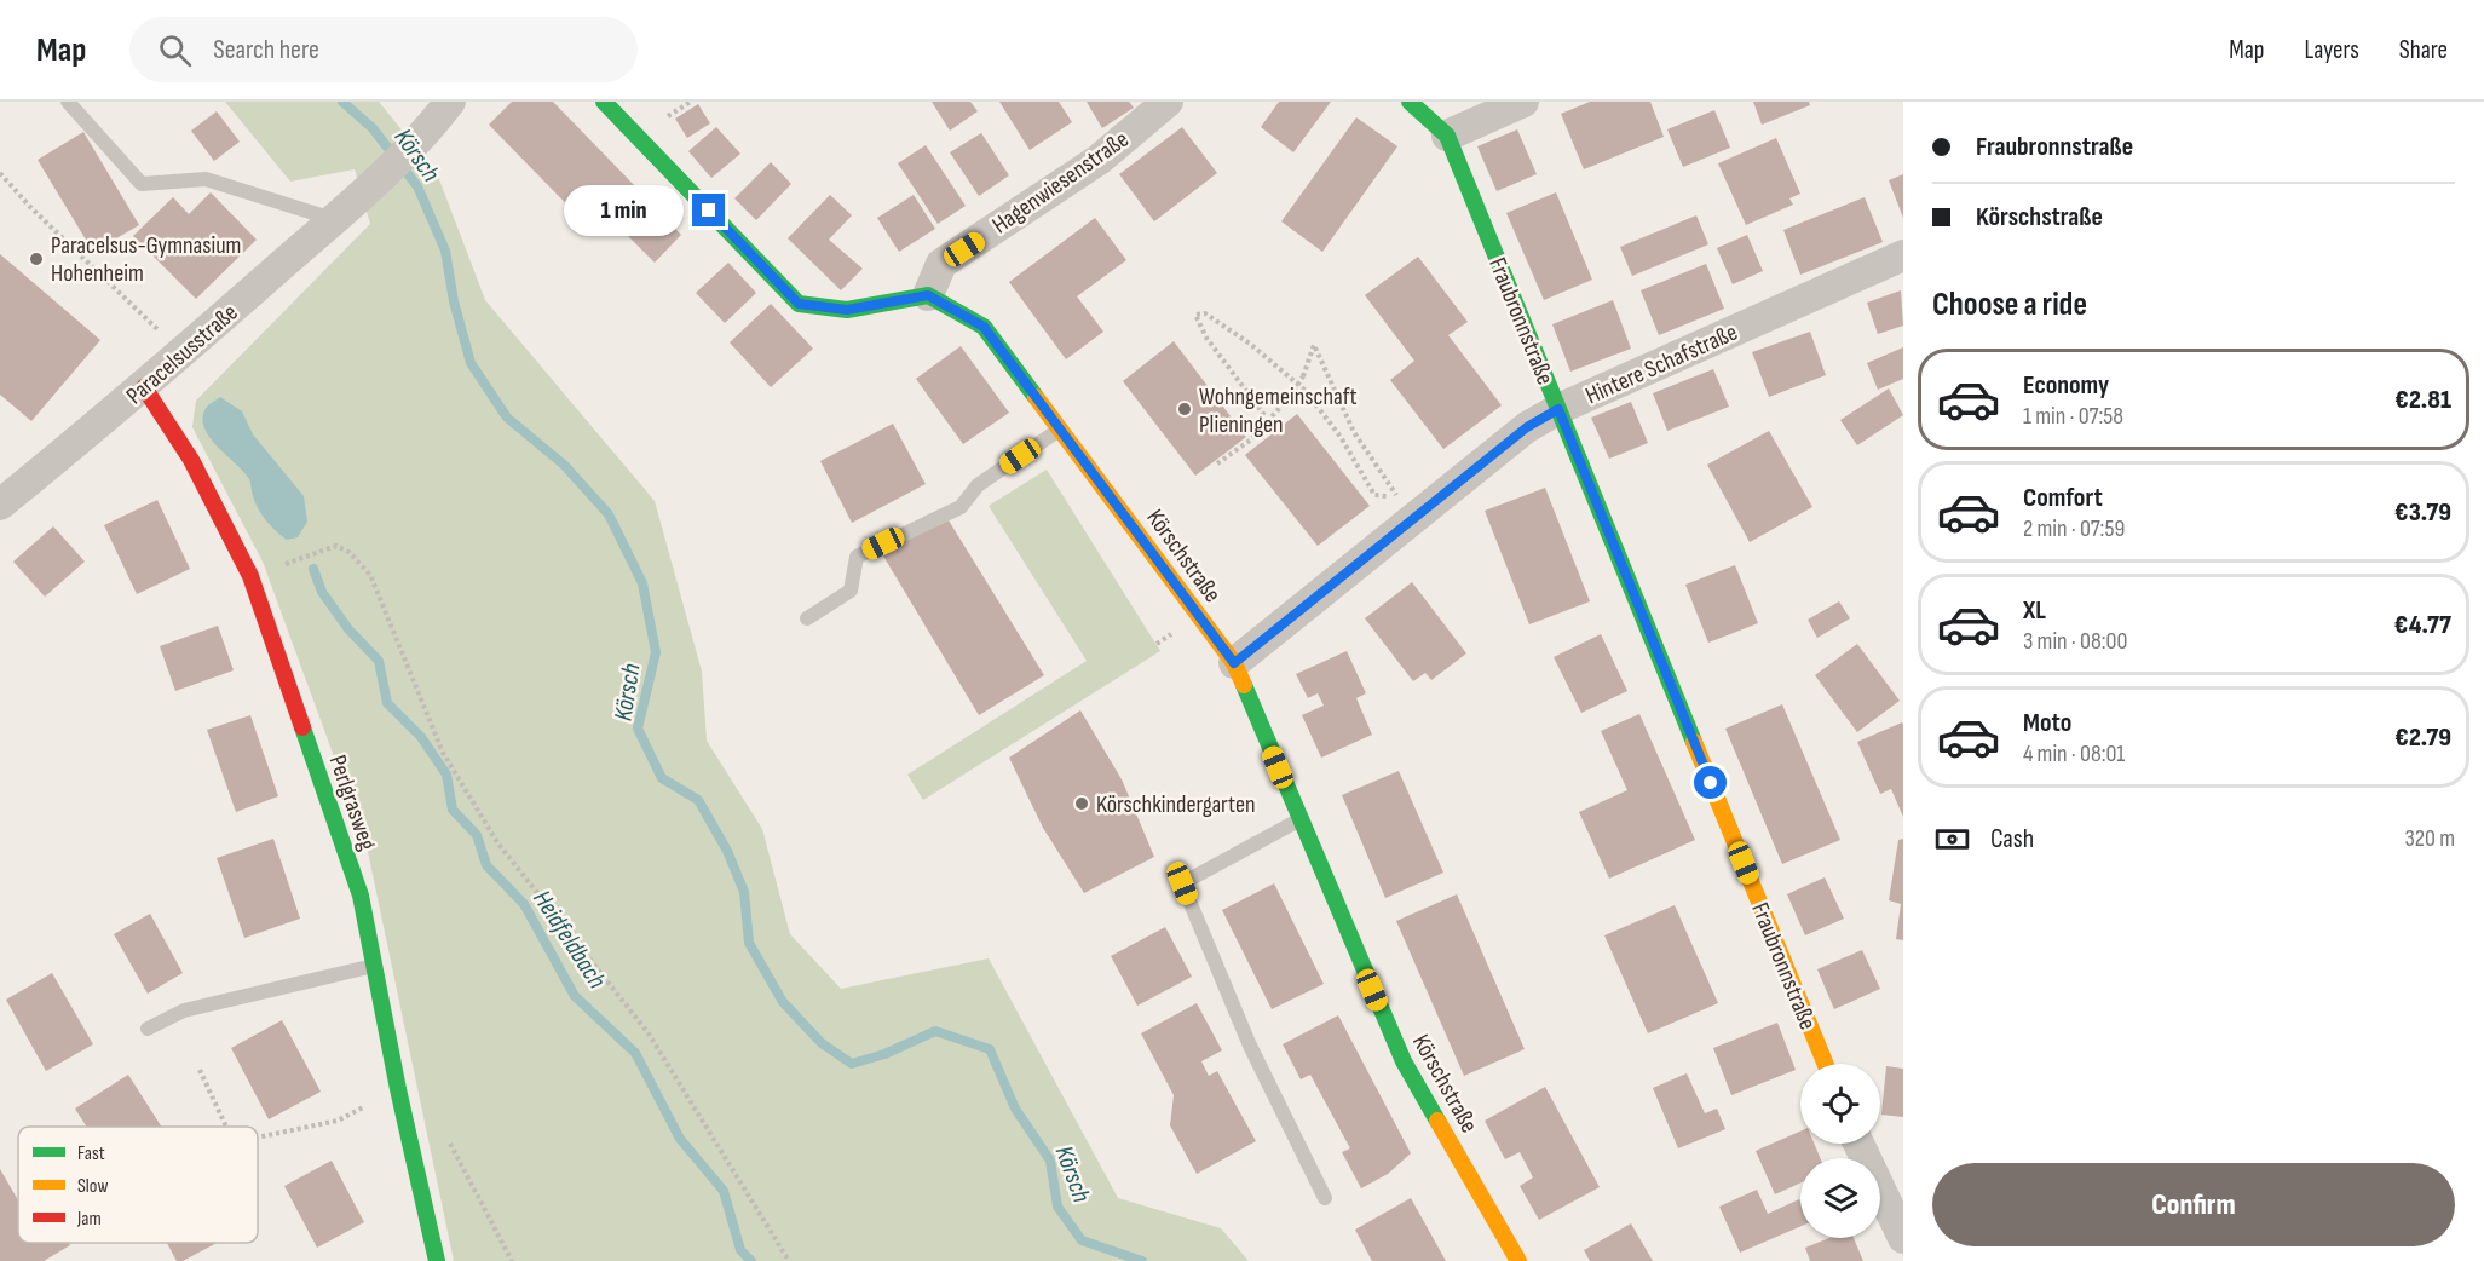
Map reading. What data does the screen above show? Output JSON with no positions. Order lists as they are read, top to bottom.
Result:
{
  "streets": {
    "street": [
      "Hagenwiesenstraße",
      "Fraubronnstraße",
      "Paracelsusstraße",
      "Hintere Schafstraße",
      "Körschstraße",
      "Perlgrasweg"
    ]
  },
  "crossings": [
    ["Hagenwiesenstraße", "Körschstraße"],
    ["Fraubronnstraße", "Hintere Schafstraße"],
    ["Paracelsusstraße", "Perlgrasweg"],
    ["Hintere Schafstraße", "Körschstraße"]
  ],
  "water": ["Körsch", "Heidfeldbach"],
  "places": ["Paracelsus-Gymnasium Hohenheim", "Wohngemeinschaft Plieningen", "Körschkindergarten"],
  "legend": ["Fast", "Slow", "Jam"],
  "page": {
    "header": "Map",
    "search": "Search here",
    "nav": ["Map", "Layers", "Share"],
    "banner": ["Fraubronnstraße", "Körschstraße"],
    "bubble": "1 min",
    "heading": "Choose a ride",
    "list": [
      {
        "name": "Economy",
        "note": "1 min · 07:58",
        "value": "€2.81"
      },
      {
        "name": "Comfort",
        "note": "2 min · 07:59",
        "value": "€3.79"
      },
      {
        "name": "XL",
        "note": "3 min · 08:00",
        "value": "€4.77"
      },
      {
        "name": "Moto",
        "note": "4 min · 08:01",
        "value": "€2.79"
      }
    ],
    "pay": ["Cash", "320 m"],
    "buttons": "Confirm"
  }
}
